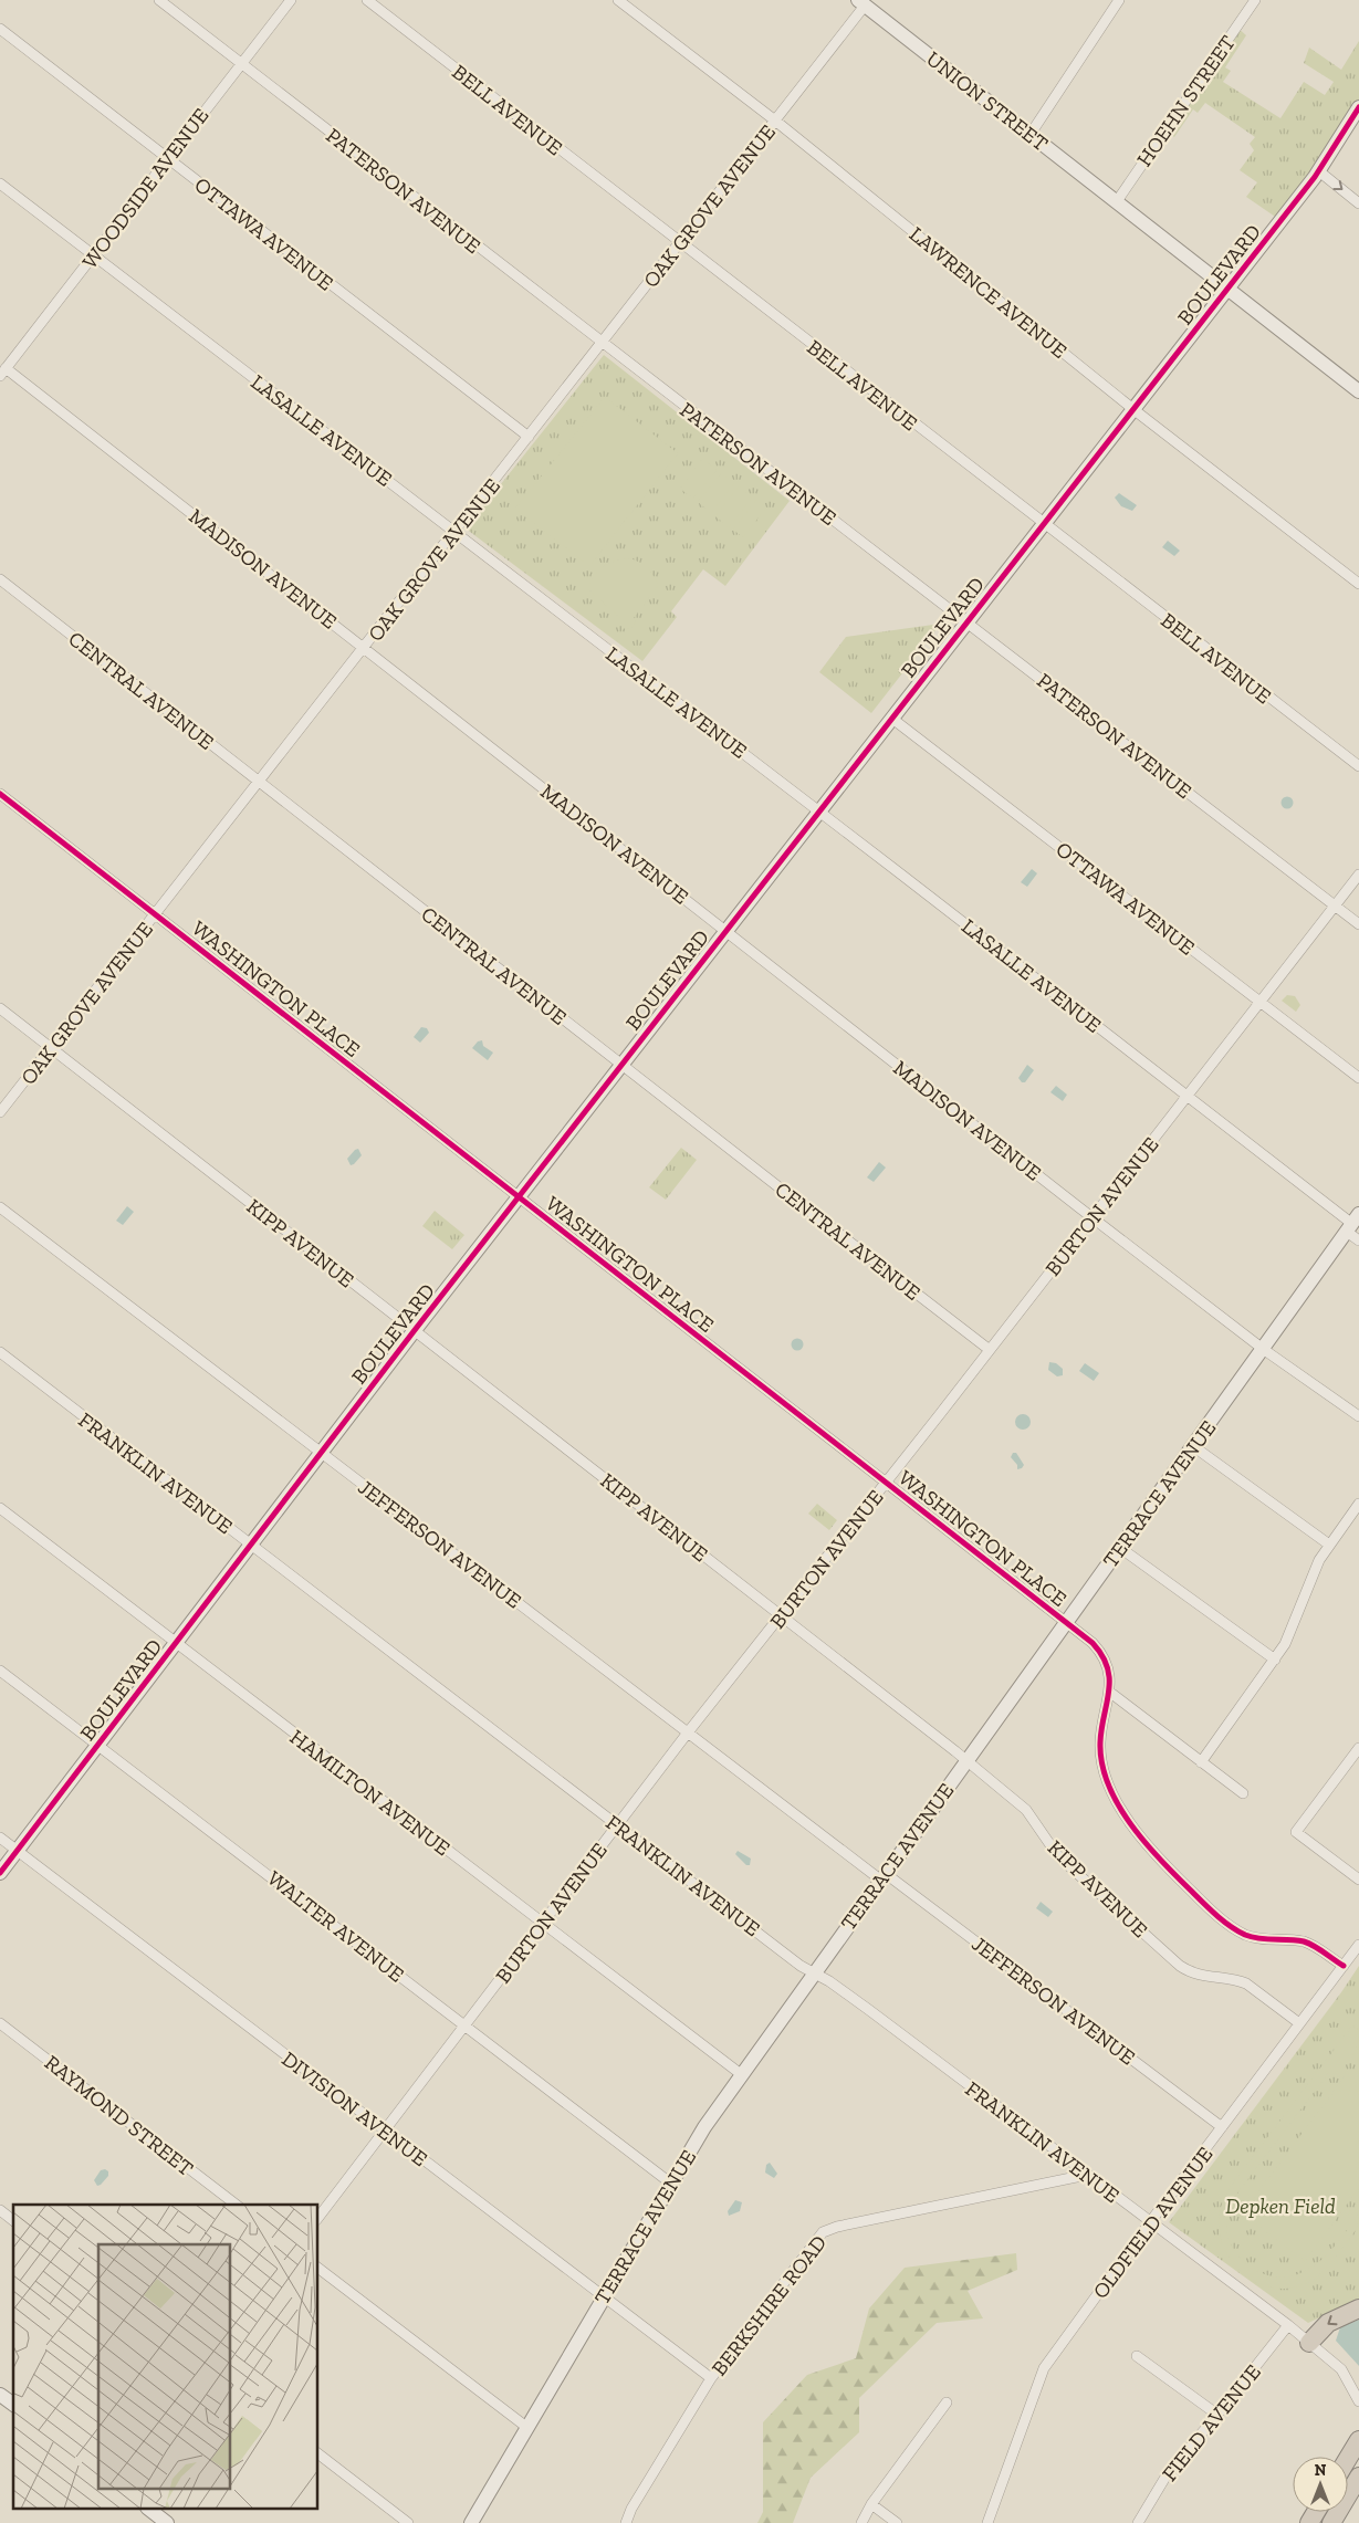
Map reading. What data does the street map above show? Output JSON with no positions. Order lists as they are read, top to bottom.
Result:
{
  "streets": {
    "street": [
      "UNION STREET",
      "HOEHN STREET",
      "BELL AVENUE",
      "WOODSIDE AVENUE",
      "PATERSON AVENUE",
      "OAK GROVE AVENUE",
      "OTTAWA AVENUE",
      "BOULEVARD",
      "LAWRENCE AVENUE",
      "LASALLE AVENUE",
      "MADISON AVENUE",
      "CENTRAL AVENUE",
      "WASHINGTON PLACE",
      "BURTON AVENUE",
      "KIPP AVENUE",
      "FRANKLIN AVENUE",
      "TERRACE AVENUE",
      "JEFFERSON AVENUE",
      "HAMILTON AVENUE",
      "WALTER AVENUE",
      "DIVISION AVENUE",
      "RAYMOND STREET",
      "OLDFIELD AVENUE",
      "BERKSHIRE ROAD",
      "FIELD AVENUE"
    ]
  },
  "crossings": [
    ["UNION STREET", "HOEHN STREET"],
    ["UNION STREET", "OAK GROVE AVENUE"],
    ["UNION STREET", "BOULEVARD"],
    ["BELL AVENUE", "OAK GROVE AVENUE"],
    ["BELL AVENUE", "BOULEVARD"],
    ["WOODSIDE AVENUE", "PATERSON AVENUE"],
    ["WOODSIDE AVENUE", "OTTAWA AVENUE"],
    ["WOODSIDE AVENUE", "LASALLE AVENUE"],
    ["WOODSIDE AVENUE", "MADISON AVENUE"],
    ["PATERSON AVENUE", "OAK GROVE AVENUE"],
    ["PATERSON AVENUE", "BOULEVARD"],
    ["PATERSON AVENUE", "BURTON AVENUE"],
    ["OAK GROVE AVENUE", "OTTAWA AVENUE"],
    ["OAK GROVE AVENUE", "LAWRENCE AVENUE"],
    ["OAK GROVE AVENUE", "LASALLE AVENUE"],
    ["OAK GROVE AVENUE", "MADISON AVENUE"],
    ["OAK GROVE AVENUE", "CENTRAL AVENUE"],
    ["OAK GROVE AVENUE", "WASHINGTON PLACE"],
    ["OAK GROVE AVENUE", "KIPP AVENUE"],
    ["OTTAWA AVENUE", "BOULEVARD"],
    ["OTTAWA AVENUE", "BURTON AVENUE"],
    ["BOULEVARD", "LAWRENCE AVENUE"],
    ["BOULEVARD", "LASALLE AVENUE"],
    ["BOULEVARD", "MADISON AVENUE"],
    ["BOULEVARD", "CENTRAL AVENUE"],
    ["BOULEVARD", "WASHINGTON PLACE"],
    ["BOULEVARD", "KIPP AVENUE"],
    ["BOULEVARD", "FRANKLIN AVENUE"],
    ["BOULEVARD", "JEFFERSON AVENUE"],
    ["BOULEVARD", "HAMILTON AVENUE"],
    ["BOULEVARD", "WALTER AVENUE"],
    ["BOULEVARD", "DIVISION AVENUE"],
    ["LASALLE AVENUE", "BURTON AVENUE"],
    ["LASALLE AVENUE", "TERRACE AVENUE"],
    ["MADISON AVENUE", "BURTON AVENUE"],
    ["MADISON AVENUE", "TERRACE AVENUE"],
    ["CENTRAL AVENUE", "BURTON AVENUE"],
    ["WASHINGTON PLACE", "BURTON AVENUE"],
    ["WASHINGTON PLACE", "TERRACE AVENUE"],
    ["WASHINGTON PLACE", "OLDFIELD AVENUE"],
    ["BURTON AVENUE", "KIPP AVENUE"],
    ["BURTON AVENUE", "FRANKLIN AVENUE"],
    ["BURTON AVENUE", "JEFFERSON AVENUE"],
    ["BURTON AVENUE", "HAMILTON AVENUE"],
    ["BURTON AVENUE", "WALTER AVENUE"],
    ["BURTON AVENUE", "DIVISION AVENUE"],
    ["KIPP AVENUE", "TERRACE AVENUE"],
    ["KIPP AVENUE", "OLDFIELD AVENUE"],
    ["FRANKLIN AVENUE", "TERRACE AVENUE"],
    ["FRANKLIN AVENUE", "OLDFIELD AVENUE"],
    ["FRANKLIN AVENUE", "BERKSHIRE ROAD"],
    ["FRANKLIN AVENUE", "FIELD AVENUE"],
    ["TERRACE AVENUE", "JEFFERSON AVENUE"],
    ["TERRACE AVENUE", "HAMILTON AVENUE"],
    ["TERRACE AVENUE", "WALTER AVENUE"],
    ["TERRACE AVENUE", "DIVISION AVENUE"],
    ["JEFFERSON AVENUE", "OLDFIELD AVENUE"],
    ["DIVISION AVENUE", "BERKSHIRE ROAD"]
  ],
  "parks": ["Depken Field"],
  "north": "top"
}
